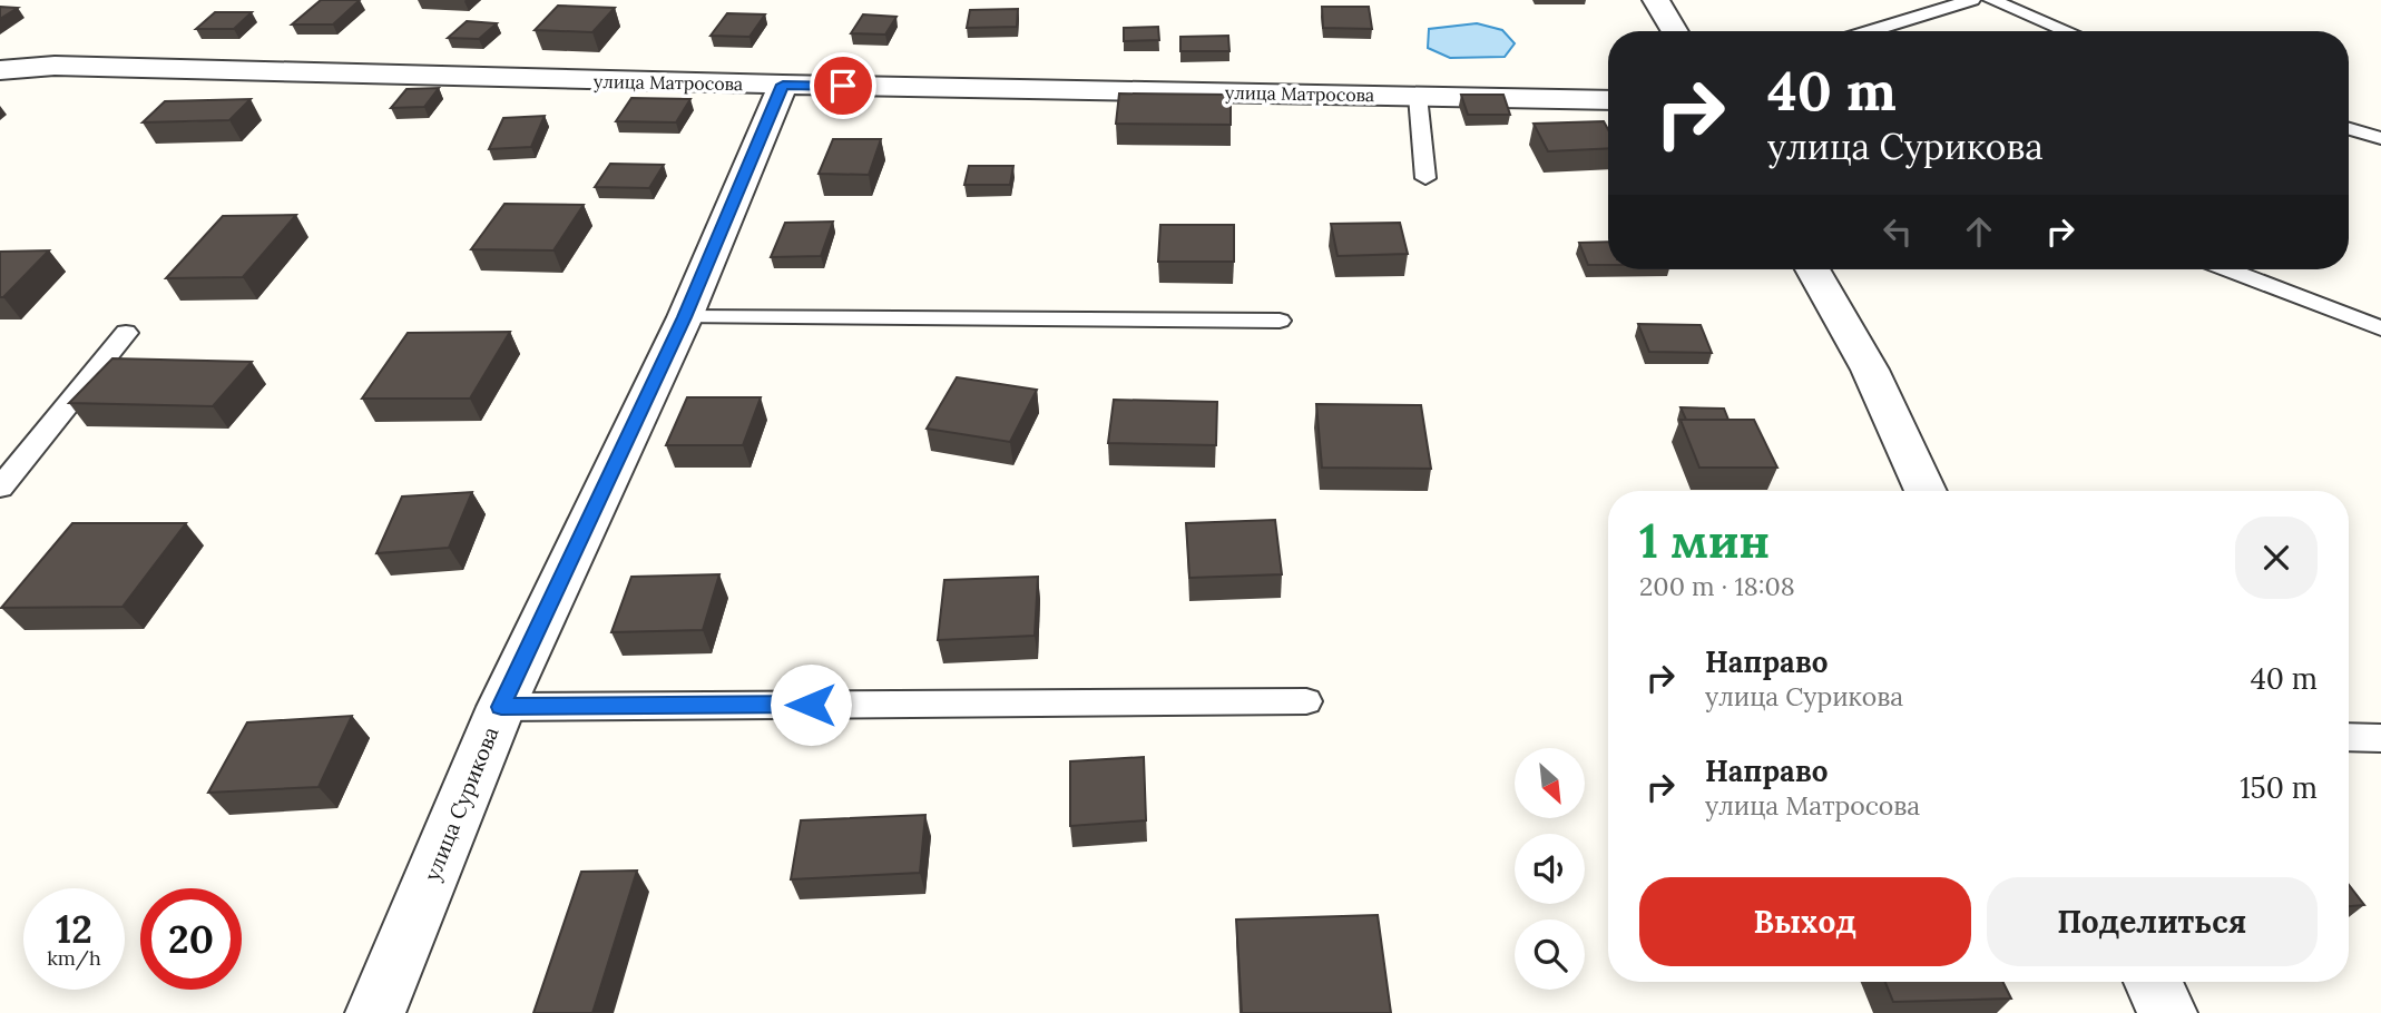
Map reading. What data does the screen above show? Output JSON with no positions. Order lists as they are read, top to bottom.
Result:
{
  "streets": {
    "street": ["улица Матросова", "улица Сурикова"]
  },
  "crossings": [
    ["улица Матросова", "улица Сурикова"]
  ],
  "north": "bottom right",
  "page": {
    "turn": ["40 m", "улица Сурикова"],
    "heading": ["1 мин", "200 m · 18:08"],
    "list": [
      {
        "name": "Направо",
        "note": "улица Сурикова",
        "value": "40 m"
      },
      {
        "name": "Направо",
        "note": "улица Матросова",
        "value": "150 m"
      }
    ],
    "buttons": ["Выход", "Поделиться"],
    "speed": "12 km/h",
    "limit": "20"
  }
}
